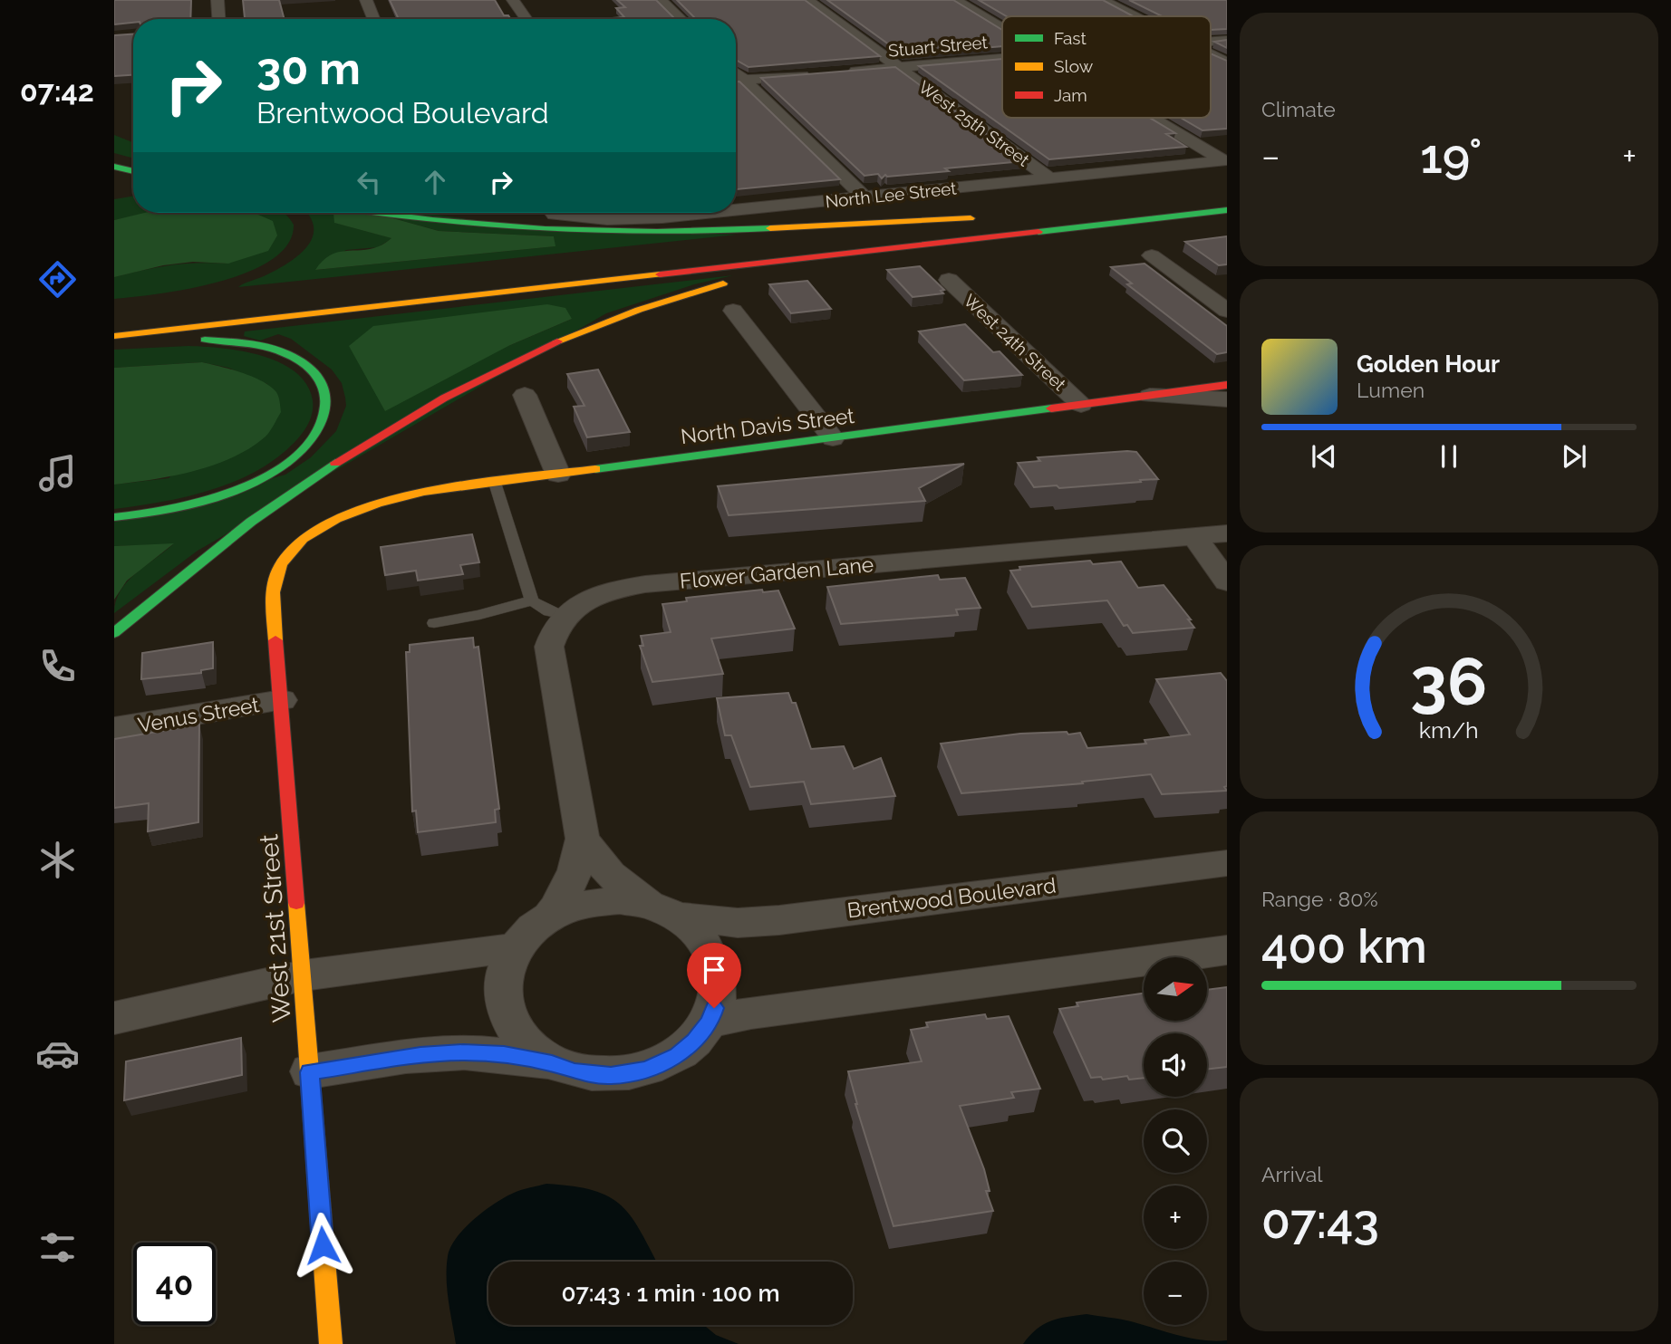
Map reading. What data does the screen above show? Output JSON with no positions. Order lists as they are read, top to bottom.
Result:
{
  "streets": {
    "main road": ["North Davis Street", "West 21st Street"],
    "street": [
      "Stuart Street",
      "West 25th Street",
      "North Lee Street",
      "West 24th Street",
      "Flower Garden Lane",
      "Venus Street",
      "Brentwood Boulevard"
    ]
  },
  "crossings": [
    ["Stuart Street", "West 25th Street"],
    ["West 25th Street", "North Lee Street"],
    ["West 24th Street", "North Davis Street"],
    ["North Davis Street", "West 21st Street"],
    ["Venus Street", "West 21st Street"]
  ],
  "legend": ["Fast", "Slow", "Jam"],
  "north": "right",
  "page": {
    "tabs": "07:42",
    "tile": [
      "Climate",
      ["Range · 80%", "400 km"],
      ["Arrival", "07:43"]
    ],
    "turn": ["30 m", "Brentwood Boulevard"],
    "heat": ["−", "19°", "+"],
    "song": ["Golden Hour", "Lumen"],
    "map_buttons": ["+", "−"],
    "limit": "40",
    "trip": "07:43 · 1 min · 100 m",
    "gauge": ["36", "km/h"]
  }
}
